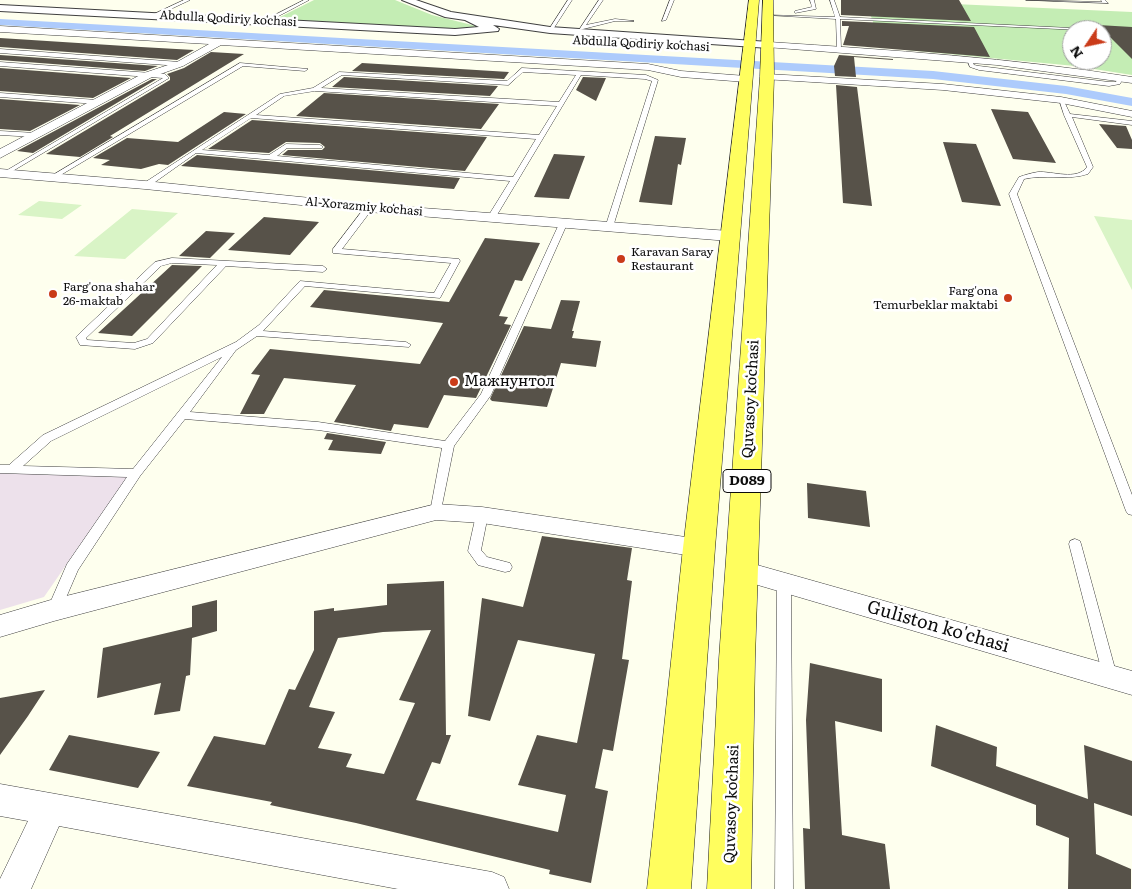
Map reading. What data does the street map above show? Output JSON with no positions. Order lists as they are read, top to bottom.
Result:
{
  "streets": {
    "main road": ["Quvasoy koʻchasi", "D089"],
    "street": ["Abdulla Qodiriy koʻchasi", "Al-Xorazmiy koʻchasi", "Guliston ko'chasi"]
  },
  "crossings": [
    ["Abdulla Qodiriy koʻchasi", "Quvasoy koʻchasi"],
    ["Al-Xorazmiy koʻchasi", "Quvasoy koʻchasi"],
    ["Quvasoy koʻchasi", "Guliston ko'chasi"]
  ],
  "places": [
    "Karavan Saray Restaurant",
    "Farg'ona shahar 26-maktab",
    "Farg'ona Temurbeklar maktabi",
    "Мажнунтол"
  ],
  "north": "bottom left"
}
